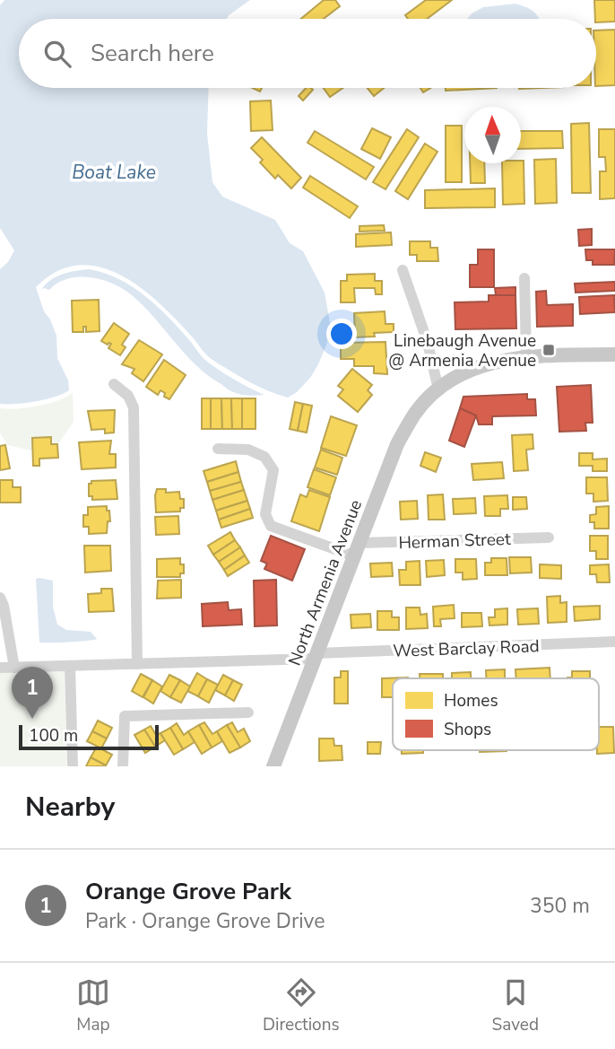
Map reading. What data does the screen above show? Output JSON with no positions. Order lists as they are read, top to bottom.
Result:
{
  "streets": {
    "main road": ["North Armenia Avenue"],
    "street": ["Herman Street", "West Barclay Road"]
  },
  "crossings": [
    ["Herman Street", "North Armenia Avenue"],
    ["North Armenia Avenue", "West Barclay Road"]
  ],
  "water": ["Boat Lake"],
  "places": {
    "transit": ["Linebaugh Avenue @ Armenia Avenue"]
  },
  "legend": ["Homes", "Shops"],
  "scale_bar": "100 m",
  "north": "top",
  "page": {
    "search": "Search here",
    "pins": "1",
    "scale": "100 m",
    "heading": "Nearby",
    "list": [
      {
        "mark": "1",
        "name": "Orange Grove Park",
        "note": "Park · Orange Grove Drive",
        "value": "350 m"
      }
    ],
    "nav": ["Map", "Directions", "Saved"]
  }
}
